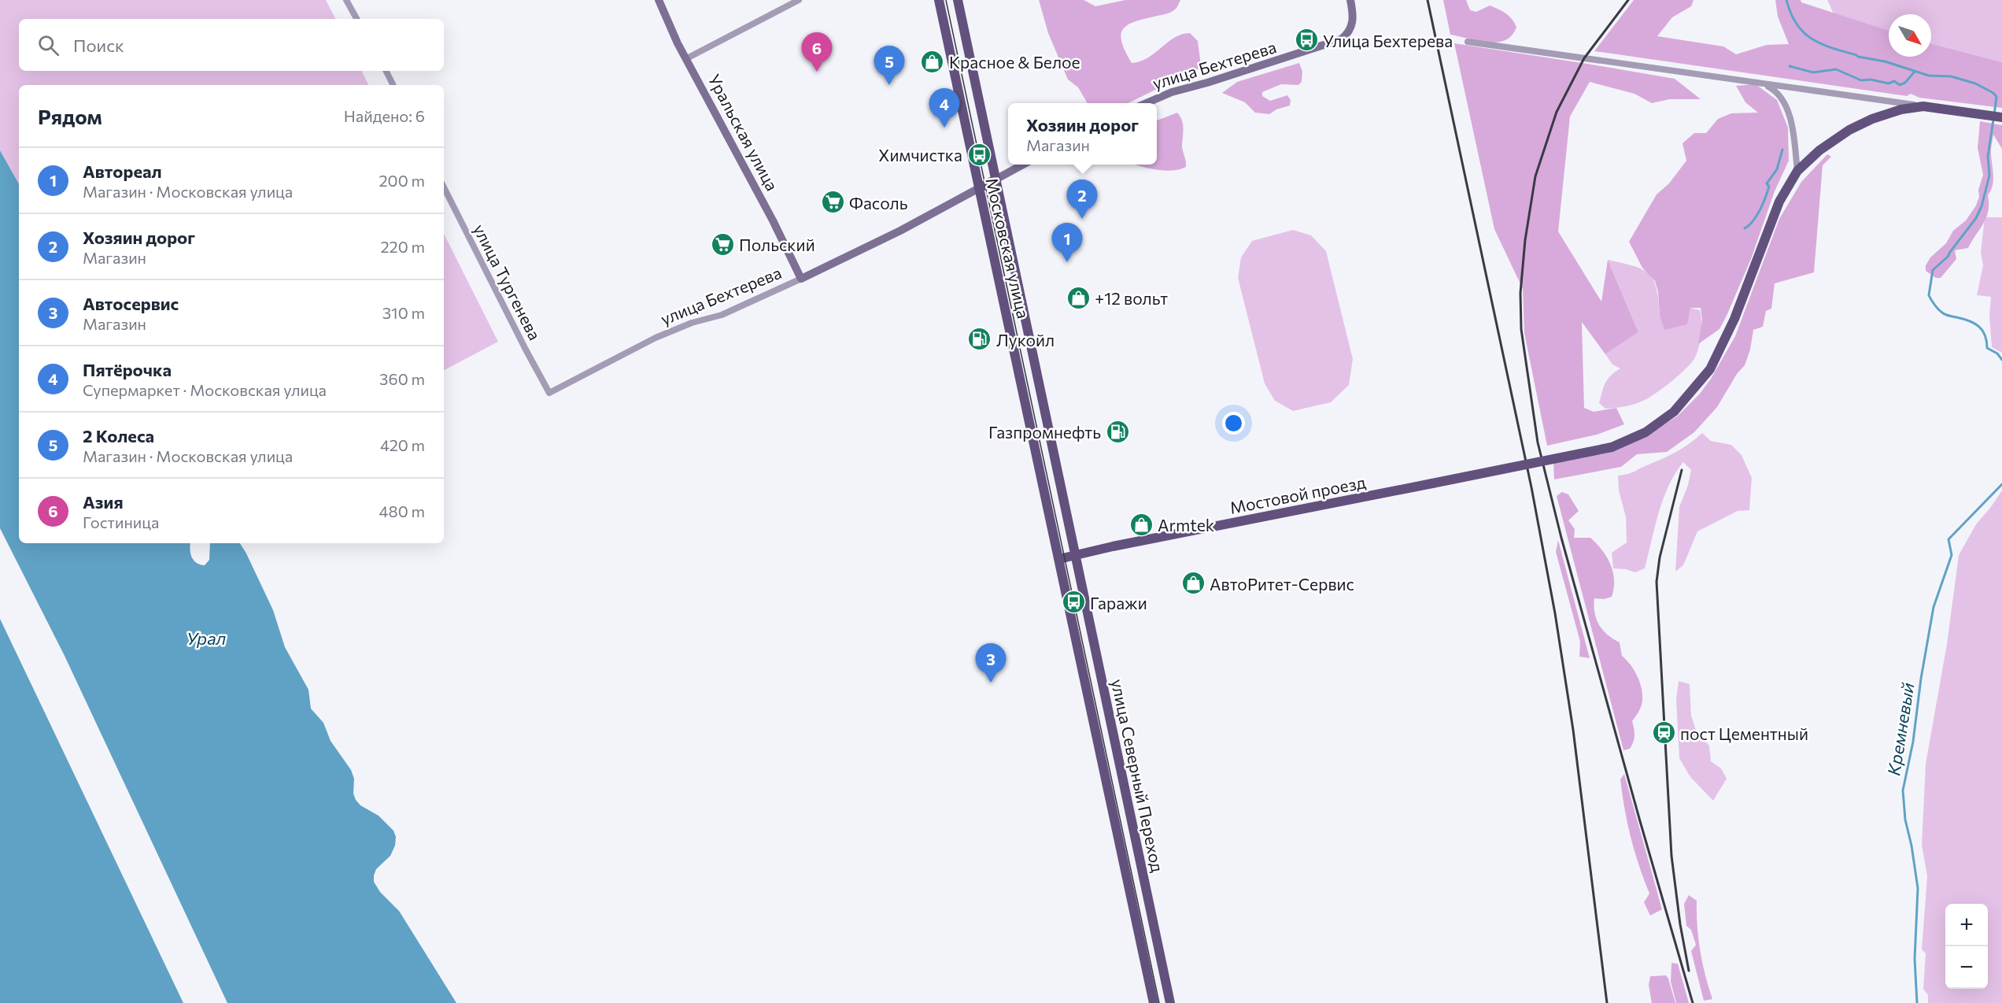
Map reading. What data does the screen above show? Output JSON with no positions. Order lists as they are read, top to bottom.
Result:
{
  "streets": {
    "main road": [
      "улица Бехтерева",
      "Московская улица",
      "Мостовой проезд",
      "улица Северный Переход"
    ],
    "street": ["Уральская улица", "улица Тургенева"]
  },
  "crossings": [
    ["улица Бехтерева", "Уральская улица"],
    ["улица Бехтерева", "Московская улица"],
    ["улица Бехтерева", "улица Тургенева"],
    ["Московская улица", "Мостовой проезд"],
    ["Московская улица", "улица Северный Переход"],
    ["Мостовой проезд", "улица Северный Переход"]
  ],
  "water": ["Урал", "Кремневый"],
  "places": {
    "bus stop": ["Улица Бехтерева", "Химчистка", "Гаражи"],
    "shop": [
      "Красное & Белое",
      "+12 вольт",
      "Armtek",
      "АвтоРитет-Сервис"
    ],
    "supermarket": ["Фасоль", "Польский"],
    "fuel station": ["Лукойл", "Газпромнефть"],
    "station": ["пост Цементный"]
  },
  "north": "bottom right",
  "page": {
    "search": "Поиск",
    "pins": [
      "6",
      "5",
      "4",
      "2",
      "1",
      "3"
    ],
    "heading": ["Рядом", "Найдено: 6"],
    "popup": ["Хозяин дорог", "Магазин"],
    "list": [
      {
        "mark": "1",
        "name": "Автореал",
        "note": "Магазин · Московская улица",
        "value": "200 m"
      },
      {
        "mark": "2",
        "name": "Хозяин дорог",
        "note": "Магазин",
        "value": "220 m"
      },
      {
        "mark": "3",
        "name": "Автосервис",
        "note": "Магазин",
        "value": "310 m"
      },
      {
        "mark": "4",
        "name": "Пятёрочка",
        "note": "Супермаркет · Московская улица",
        "value": "360 m"
      },
      {
        "mark": "5",
        "name": "2 Колеса",
        "note": "Магазин · Московская улица",
        "value": "420 m"
      },
      {
        "mark": "6",
        "name": "Азия",
        "note": "Гостиница",
        "value": "480 m"
      }
    ],
    "map_buttons": ["+", "−"]
  }
}
